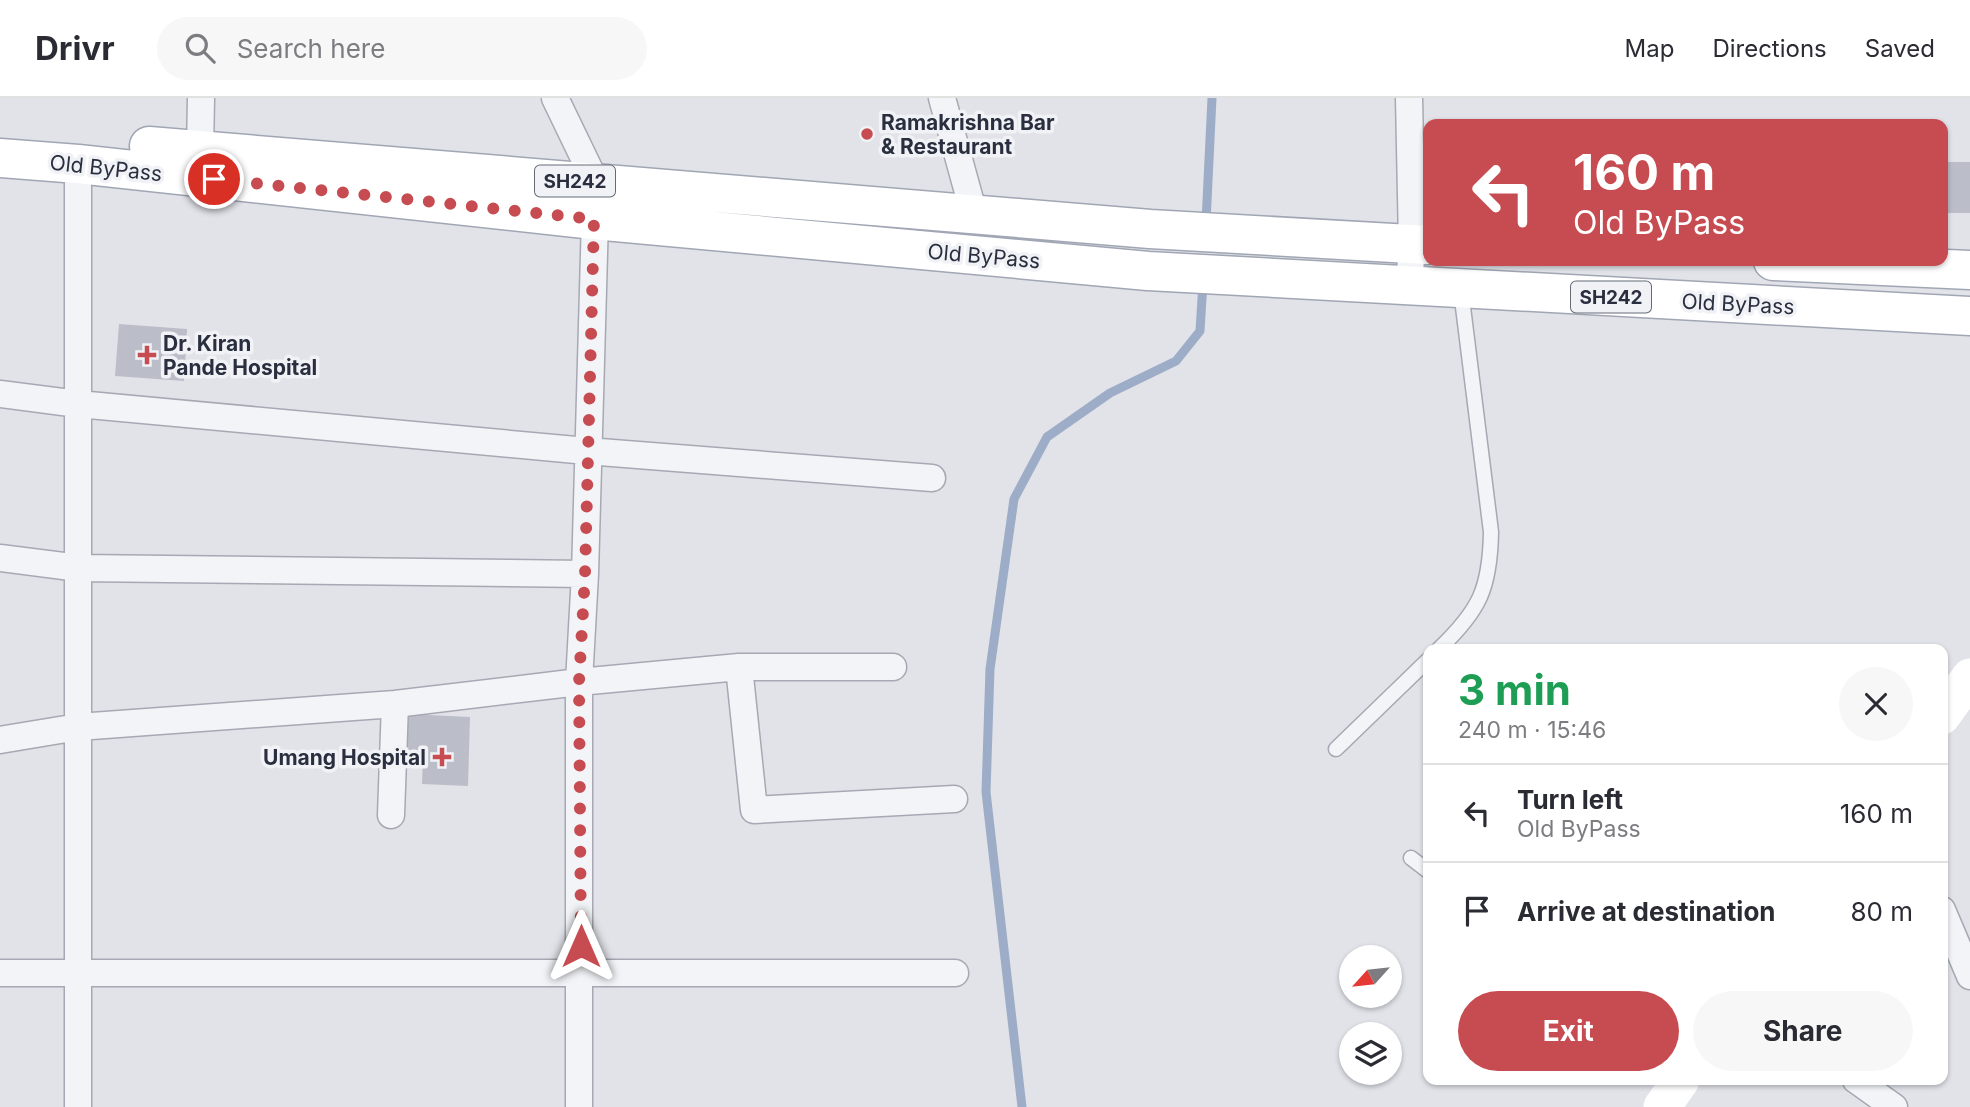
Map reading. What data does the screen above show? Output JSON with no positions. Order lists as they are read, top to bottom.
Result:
{
  "streets": {
    "main road": ["Old ByPass", "SH242"]
  },
  "places": {
    "other": ["Ramakrishna Bar & Restaurant"],
    "health": ["Dr. Kiran Pande Hospital", "Umang Hospital"]
  },
  "north": "bottom left",
  "page": {
    "header": "Drivr",
    "search": "Search here",
    "nav": ["Map", "Directions", "Saved"],
    "turn": ["160 m", "Old ByPass"],
    "heading": ["3 min", "240 m · 15:46"],
    "list": [
      {
        "name": "Turn left",
        "note": "Old ByPass",
        "value": "160 m"
      },
      {
        "name": "Arrive at destination",
        "value": "80 m"
      }
    ],
    "buttons": ["Exit", "Share"]
  }
}
